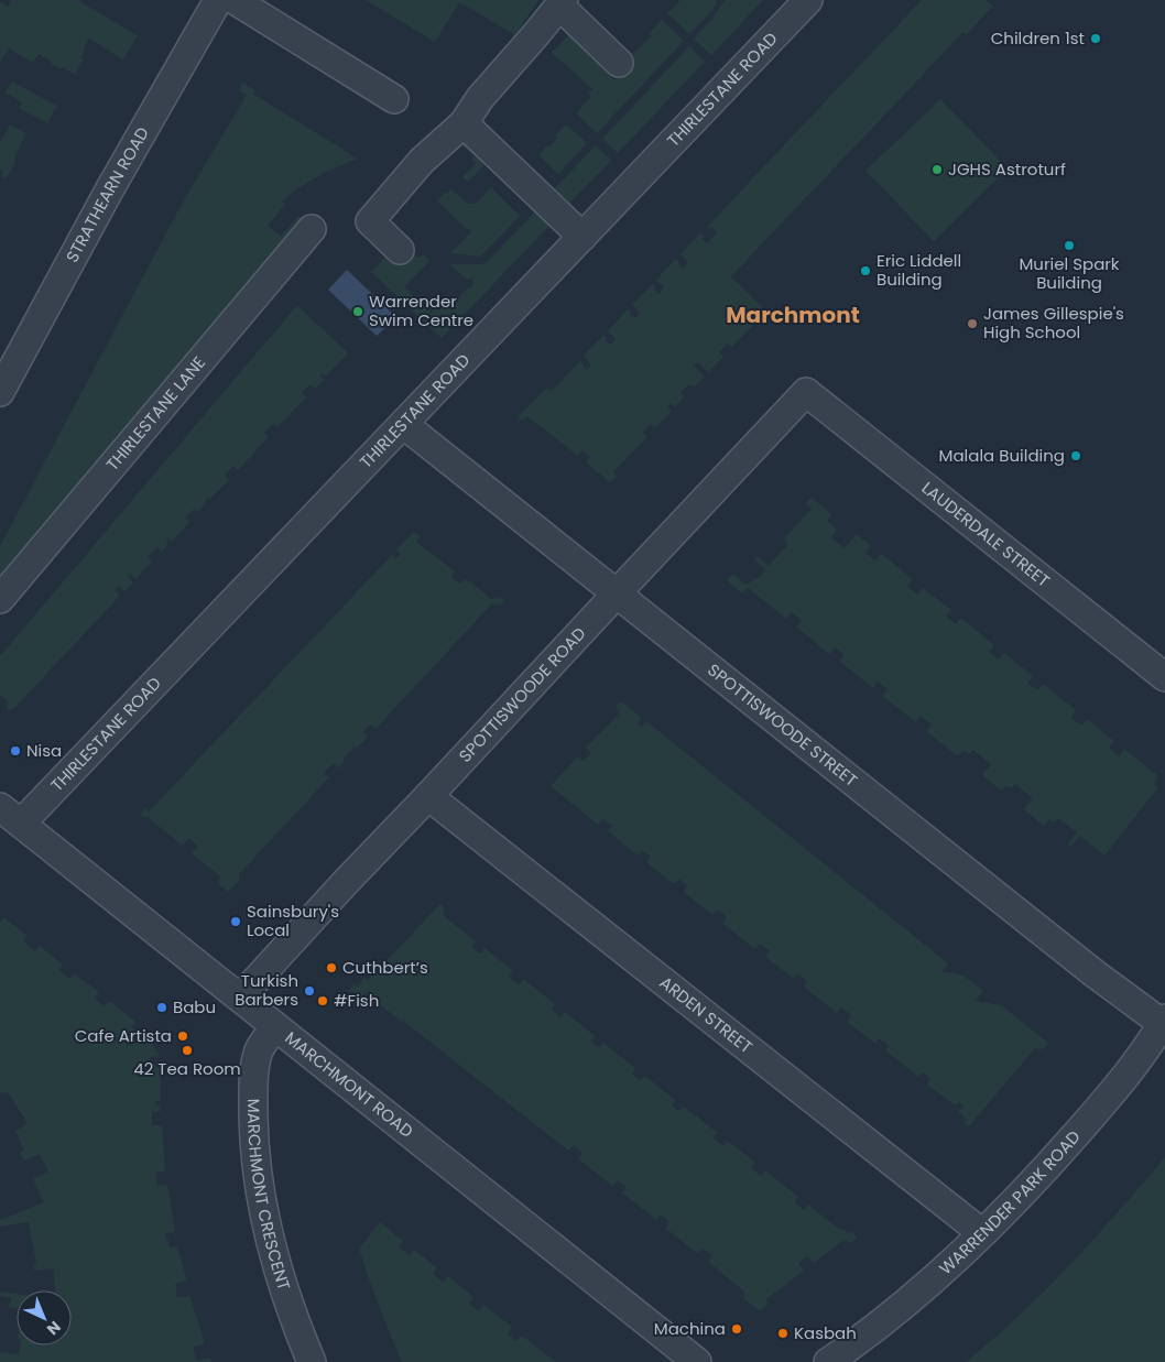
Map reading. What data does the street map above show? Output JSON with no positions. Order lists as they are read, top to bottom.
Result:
{
  "streets": {
    "street": [
      "THIRLESTANE ROAD",
      "STRATHEARN ROAD",
      "THIRLESTANE LANE",
      "LAUDERDALE STREET",
      "SPOTTISWOODE ROAD",
      "SPOTTISWOODE STREET",
      "ARDEN STREET",
      "MARCHMONT ROAD",
      "MARCHMONT CRESCENT",
      "WARRENDER PARK ROAD"
    ]
  },
  "crossings": [
    ["THIRLESTANE ROAD", "SPOTTISWOODE STREET"],
    ["THIRLESTANE ROAD", "MARCHMONT ROAD"],
    ["LAUDERDALE STREET", "SPOTTISWOODE ROAD"],
    ["SPOTTISWOODE ROAD", "SPOTTISWOODE STREET"],
    ["SPOTTISWOODE ROAD", "ARDEN STREET"],
    ["SPOTTISWOODE ROAD", "MARCHMONT ROAD"],
    ["SPOTTISWOODE STREET", "WARRENDER PARK ROAD"],
    ["ARDEN STREET", "WARRENDER PARK ROAD"],
    ["MARCHMONT ROAD", "MARCHMONT CRESCENT"]
  ],
  "districts": ["Marchmont"],
  "places": [
    "Children 1st",
    "JGHS Astroturf",
    "Muriel Spark Building",
    "Eric Liddell Building",
    "Warrender Swim Centre",
    "James Gillespie's High School",
    "Malala Building",
    "Nisa",
    "Sainsbury's Local",
    "Cuthbert’s",
    "Turkish Barbers",
    "#Fish",
    "Babu",
    "Cafe Artista",
    "42 Tea Room",
    "Machina",
    "Kasbah"
  ],
  "north": "bottom right"
}
